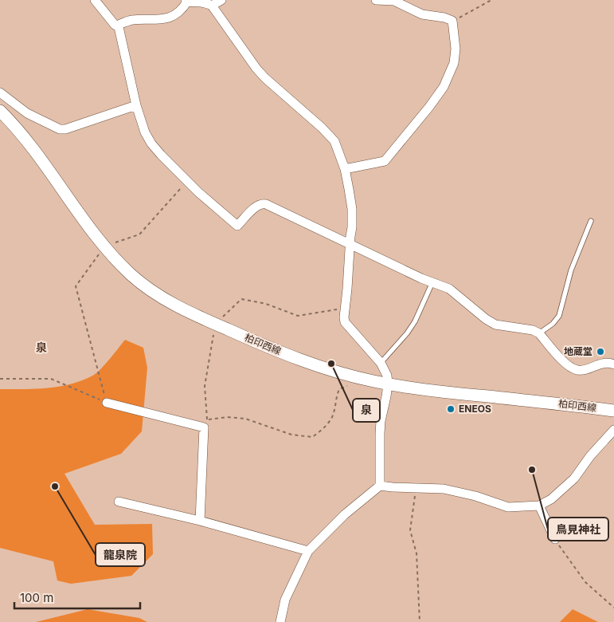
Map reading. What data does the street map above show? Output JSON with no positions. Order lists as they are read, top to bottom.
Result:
{
  "streets": {
    "main road": ["柏印西線"]
  },
  "districts": ["泉"],
  "places": [
    "地蔵堂",
    "泉",
    "ENEOS",
    "鳥見神社",
    "龍泉院"
  ],
  "scale_bar": "100 m"
}
